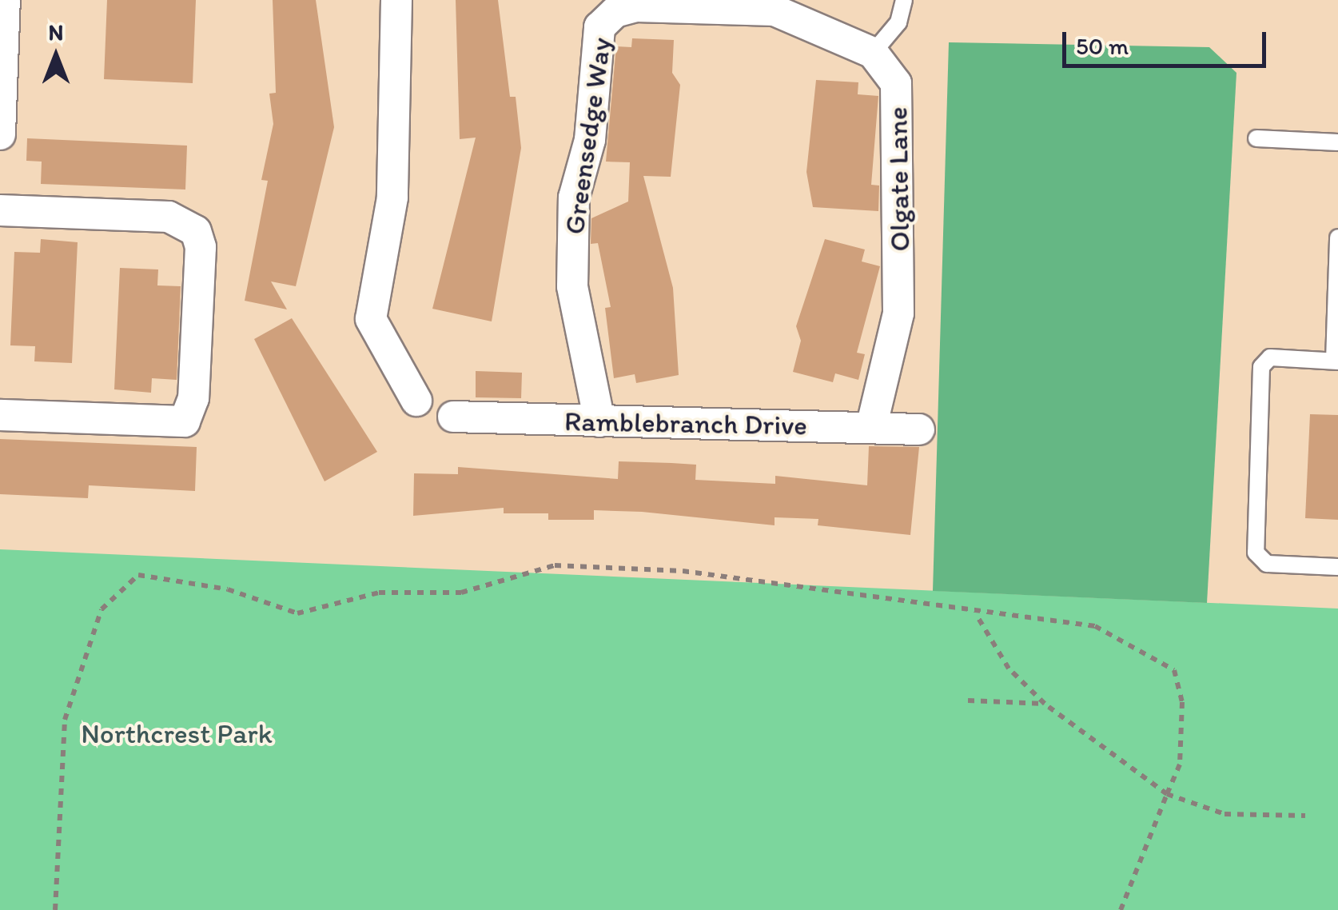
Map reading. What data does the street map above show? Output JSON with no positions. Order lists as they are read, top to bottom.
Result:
{
  "streets": {
    "street": ["Greensedge Way", "Olgate Lane", "Ramblebranch Drive"]
  },
  "crossings": [
    ["Greensedge Way", "Ramblebranch Drive"],
    ["Olgate Lane", "Ramblebranch Drive"]
  ],
  "parks": ["Northcrest Park"],
  "scale_bar": "50 m",
  "north": "top"
}
